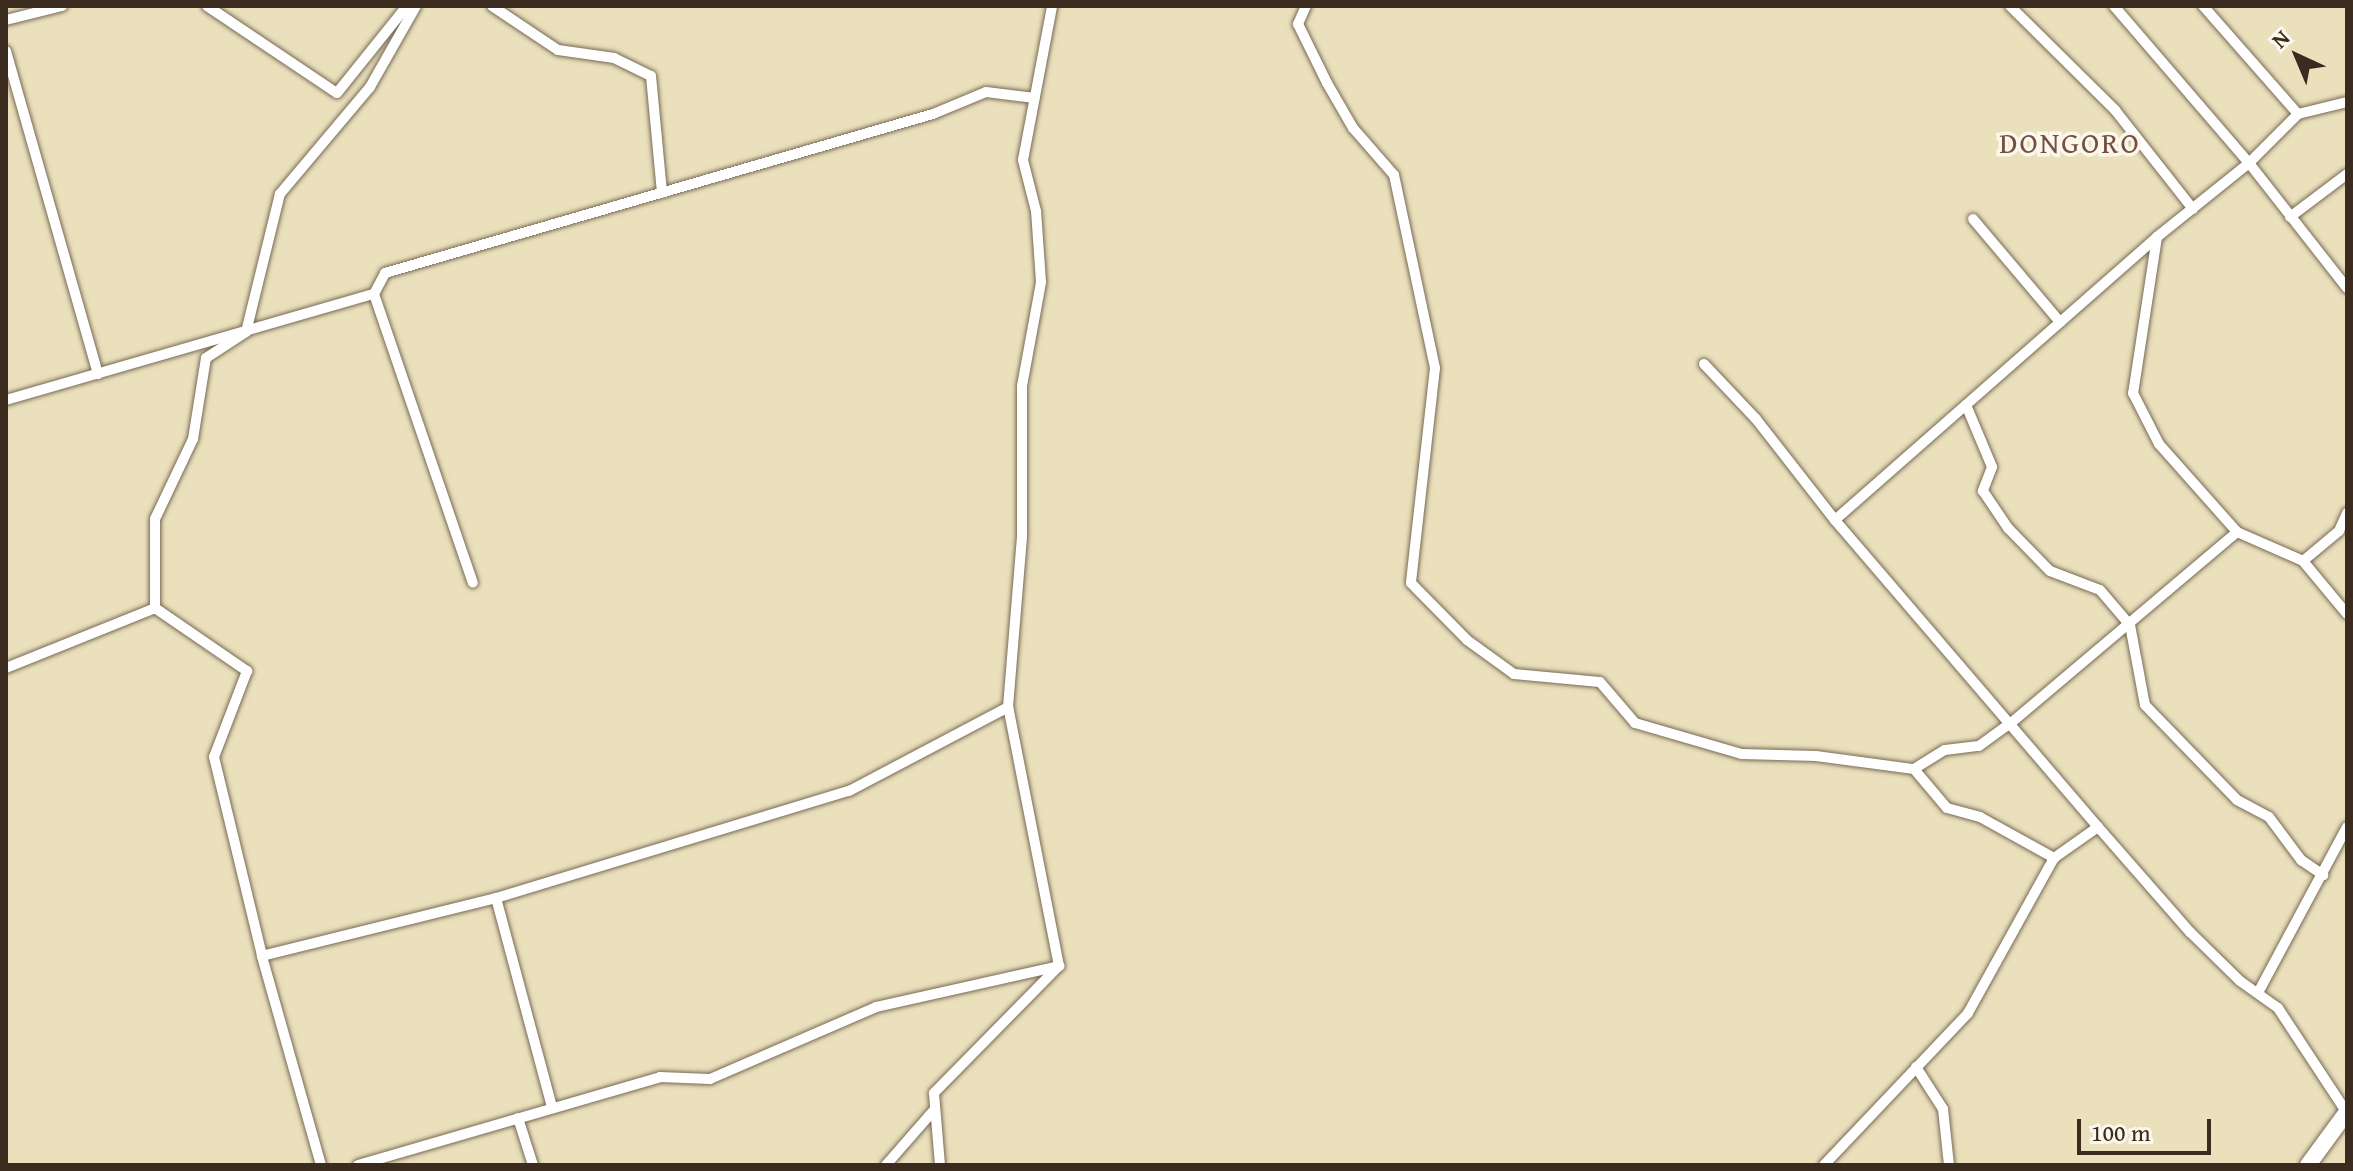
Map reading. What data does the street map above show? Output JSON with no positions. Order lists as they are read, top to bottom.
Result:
{
  "districts": ["DONGORO"],
  "scale_bar": "100 m",
  "north": "top left"
}
